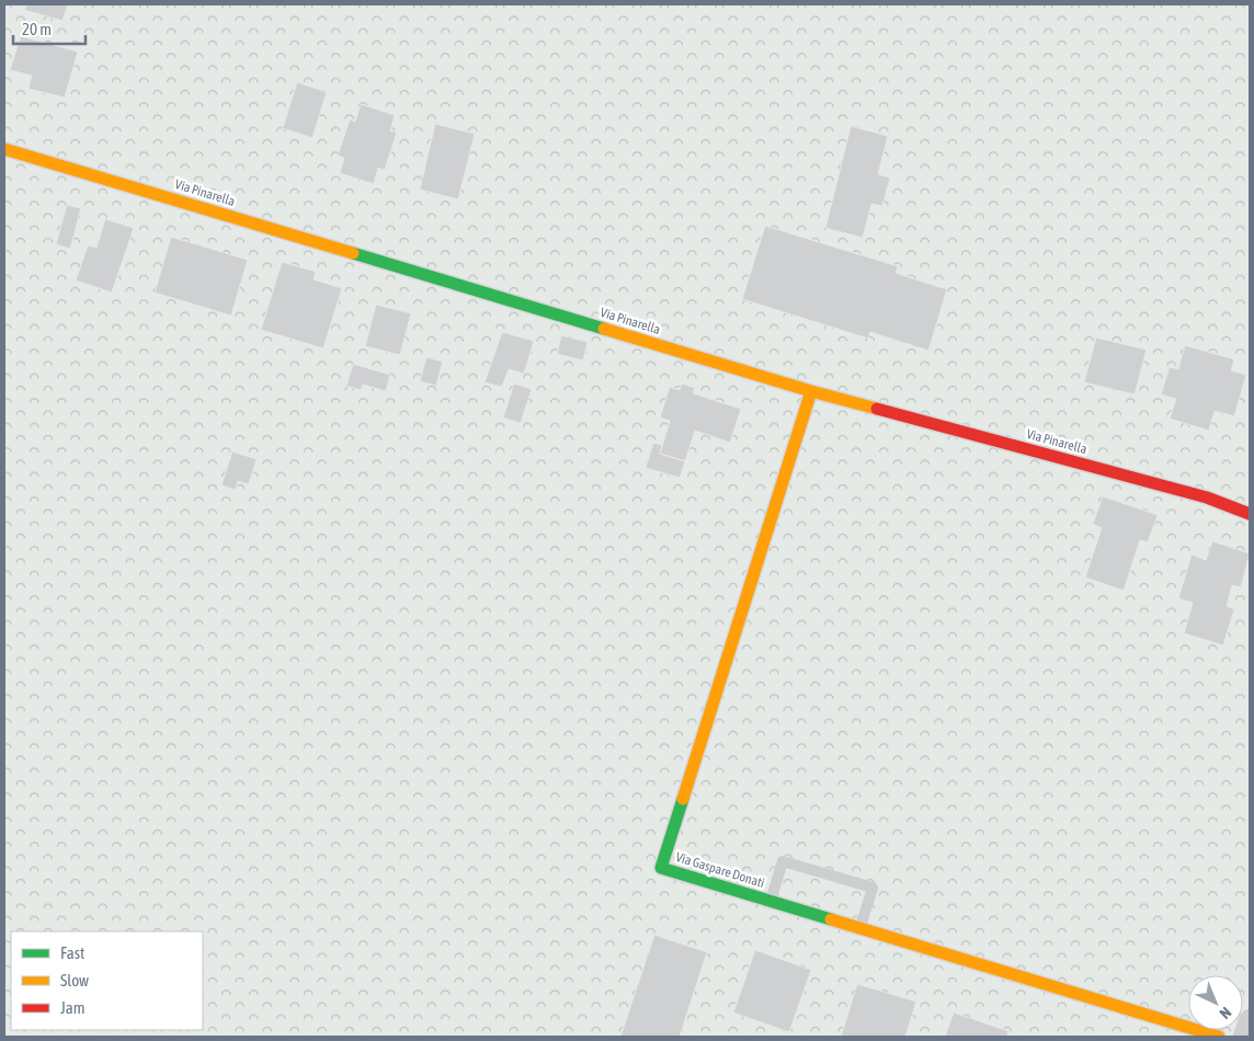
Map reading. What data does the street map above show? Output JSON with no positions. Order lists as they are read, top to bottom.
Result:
{
  "streets": {
    "street": ["Via Pinarella", "Via Gaspare Donati"]
  },
  "crossings": [
    ["Via Pinarella", "Via Gaspare Donati"]
  ],
  "legend": ["Fast", "Slow", "Jam"],
  "scale_bar": "20 m",
  "north": "bottom right"
}
